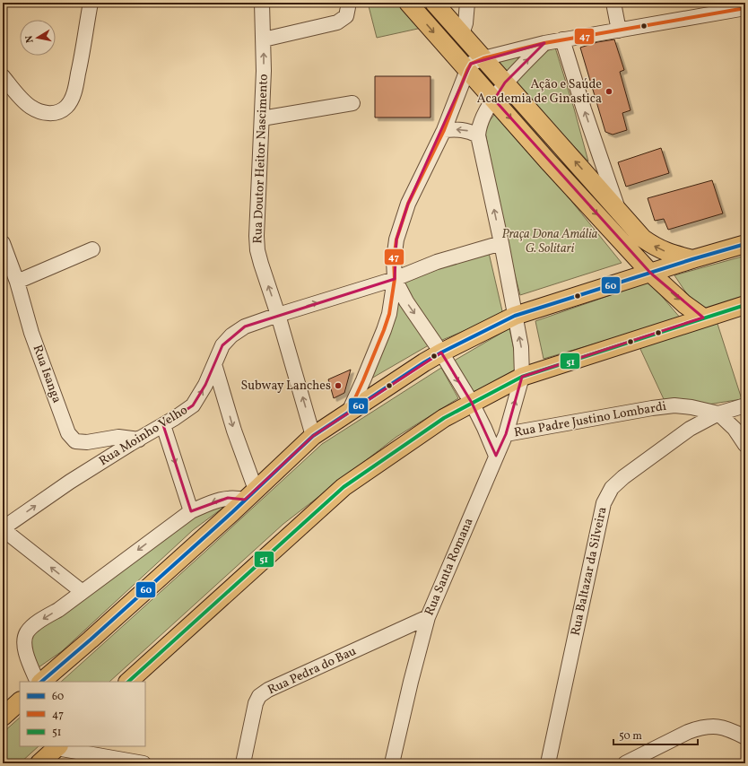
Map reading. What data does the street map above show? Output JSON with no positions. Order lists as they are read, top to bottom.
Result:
{
  "streets": {
    "street": [
      "Rua Doutor Heitor Nascimento",
      "Rua Isanga",
      "Rua Padre Justino Lombardi",
      "Rua Moinho Velho",
      "Rua Santa Romana",
      "Rua Baltazar da Silveira",
      "Rua Pedra do Bau"
    ]
  },
  "crossings": [
    ["Rua Doutor Heitor Nascimento", "Rua Moinho Velho"],
    ["Rua Isanga", "Rua Moinho Velho"],
    ["Rua Padre Justino Lombardi", "Rua Santa Romana"],
    ["Rua Padre Justino Lombardi", "Rua Baltazar da Silveira"],
    ["Rua Moinho Velho", "Rua Santa Romana"],
    ["Rua Santa Romana", "Rua Pedra do Bau"]
  ],
  "parks": ["Praça Dona Amália G. Solitari"],
  "places": ["Ação e Saúde Academia de Ginastica", "Subway Lanches"],
  "lines": ["transit line 47", "transit line 60", "transit line 51"],
  "legend": ["60", "47", "51"],
  "scale_bar": "50 m",
  "north": "left"
}
